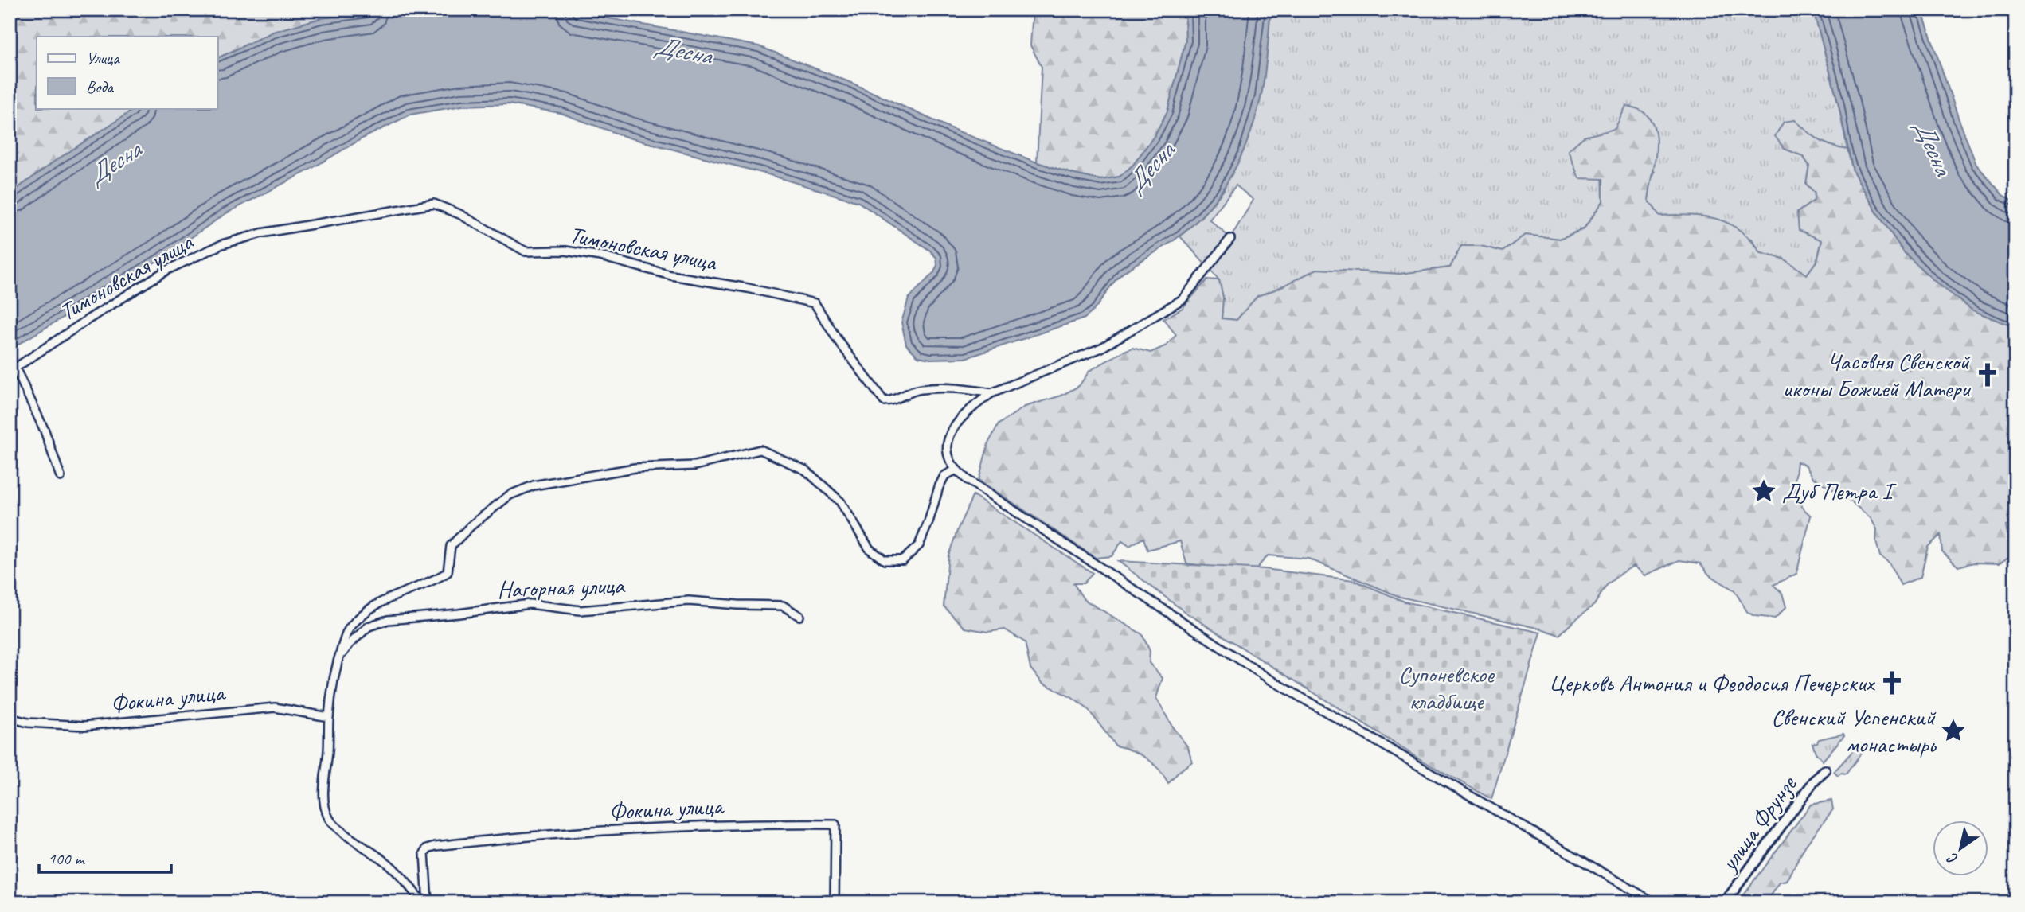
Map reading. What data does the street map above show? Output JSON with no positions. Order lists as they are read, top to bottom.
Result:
{
  "streets": {
    "street": [
      "Тимоновская улица",
      "Нагорная улица",
      "Фокина улица",
      "улица Фрунзе"
    ]
  },
  "water": ["Десна"],
  "parks": ["Супоневское кладбище"],
  "places": {
    "church": ["Часовня Свенской иконы Божией Матери", "Церковь Антония и Феодосия Печерских"],
    "place": ["Дуб Петра I", "Свенский Успенский монастырь"]
  },
  "legend": ["Улица", "Вода"],
  "scale_bar": "100 m",
  "north": "bottom left"
}
